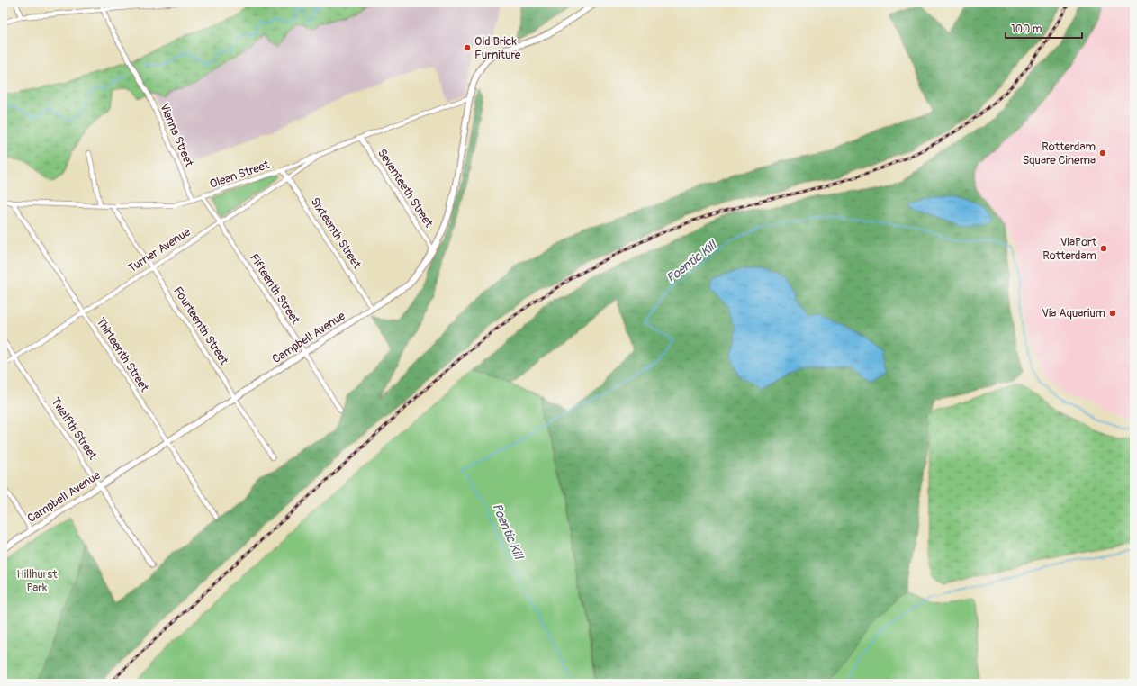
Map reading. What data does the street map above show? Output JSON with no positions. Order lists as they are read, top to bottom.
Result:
{
  "streets": {
    "street": [
      "Vienna Street",
      "Olean Street",
      "Seventeeth Street",
      "Sixteenth Street",
      "Turner Avenue",
      "Fifteenth Street",
      "Fourteenth Street",
      "Campbell Avenue",
      "Thirteenth Street",
      "Twelfth Street"
    ]
  },
  "crossings": [
    ["Vienna Street", "Olean Street"],
    ["Olean Street", "Seventeeth Street"],
    ["Olean Street", "Sixteenth Street"],
    ["Olean Street", "Turner Avenue"],
    ["Olean Street", "Fifteenth Street"],
    ["Olean Street", "Fourteenth Street"],
    ["Olean Street", "Campbell Avenue"],
    ["Olean Street", "Thirteenth Street"],
    ["Seventeeth Street", "Campbell Avenue"],
    ["Sixteenth Street", "Turner Avenue"],
    ["Sixteenth Street", "Campbell Avenue"],
    ["Turner Avenue", "Fifteenth Street"],
    ["Turner Avenue", "Fourteenth Street"],
    ["Turner Avenue", "Thirteenth Street"],
    ["Turner Avenue", "Twelfth Street"],
    ["Fifteenth Street", "Campbell Avenue"],
    ["Fourteenth Street", "Campbell Avenue"],
    ["Campbell Avenue", "Thirteenth Street"],
    ["Campbell Avenue", "Twelfth Street"]
  ],
  "water": ["Poentic Kill"],
  "parks": ["Hillhurst Park"],
  "places": [
    "Old Brick Furniture",
    "Rotterdam Square Cinema",
    "ViaPort Rotterdam",
    "Via Aquarium"
  ],
  "scale_bar": "100 m"
}
